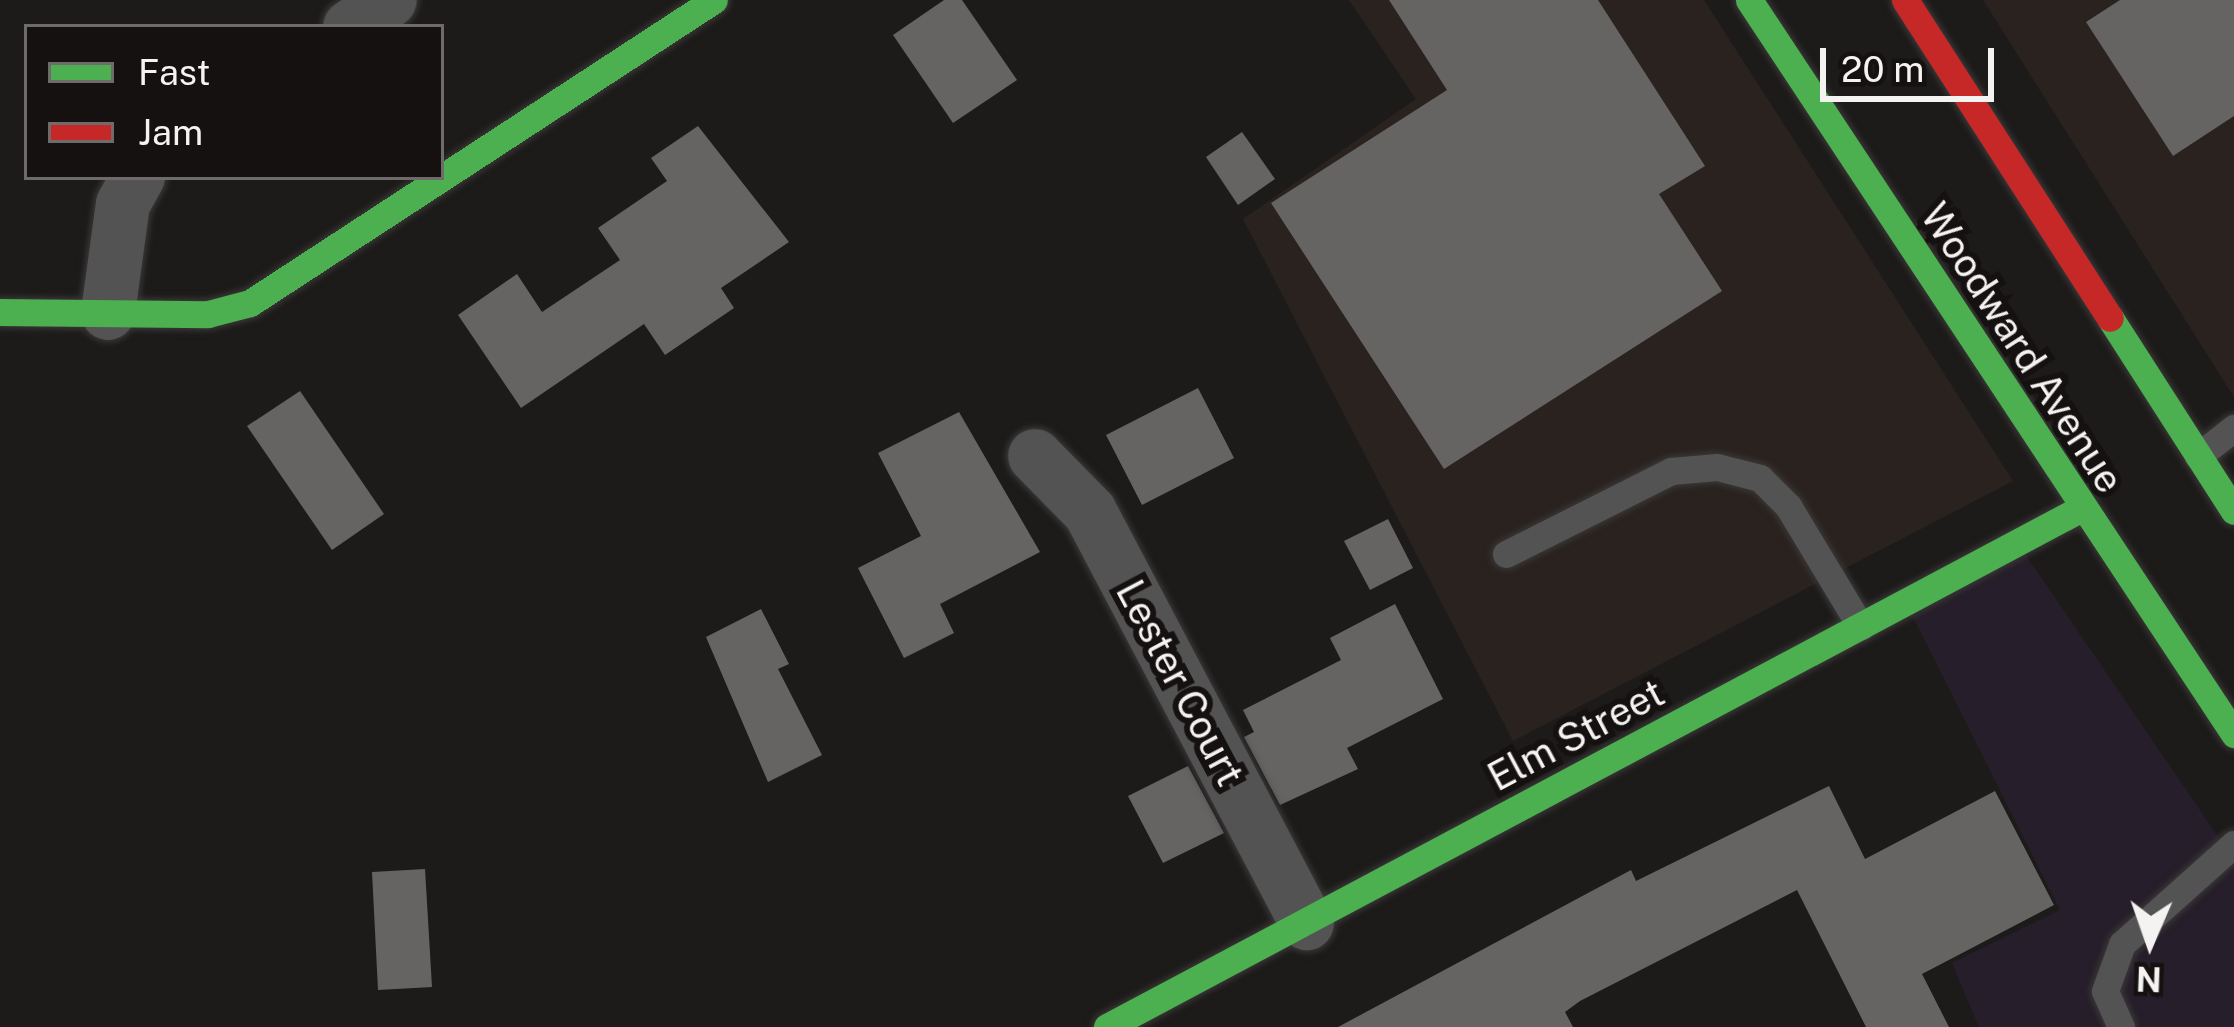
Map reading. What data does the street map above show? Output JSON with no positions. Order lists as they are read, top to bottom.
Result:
{
  "streets": {
    "street": ["Woodward Avenue", "Lester Court", "Elm Street"]
  },
  "crossings": [
    ["Woodward Avenue", "Elm Street"],
    ["Lester Court", "Elm Street"]
  ],
  "legend": ["Fast", "Jam"],
  "scale_bar": "20 m",
  "north": "bottom"
}
